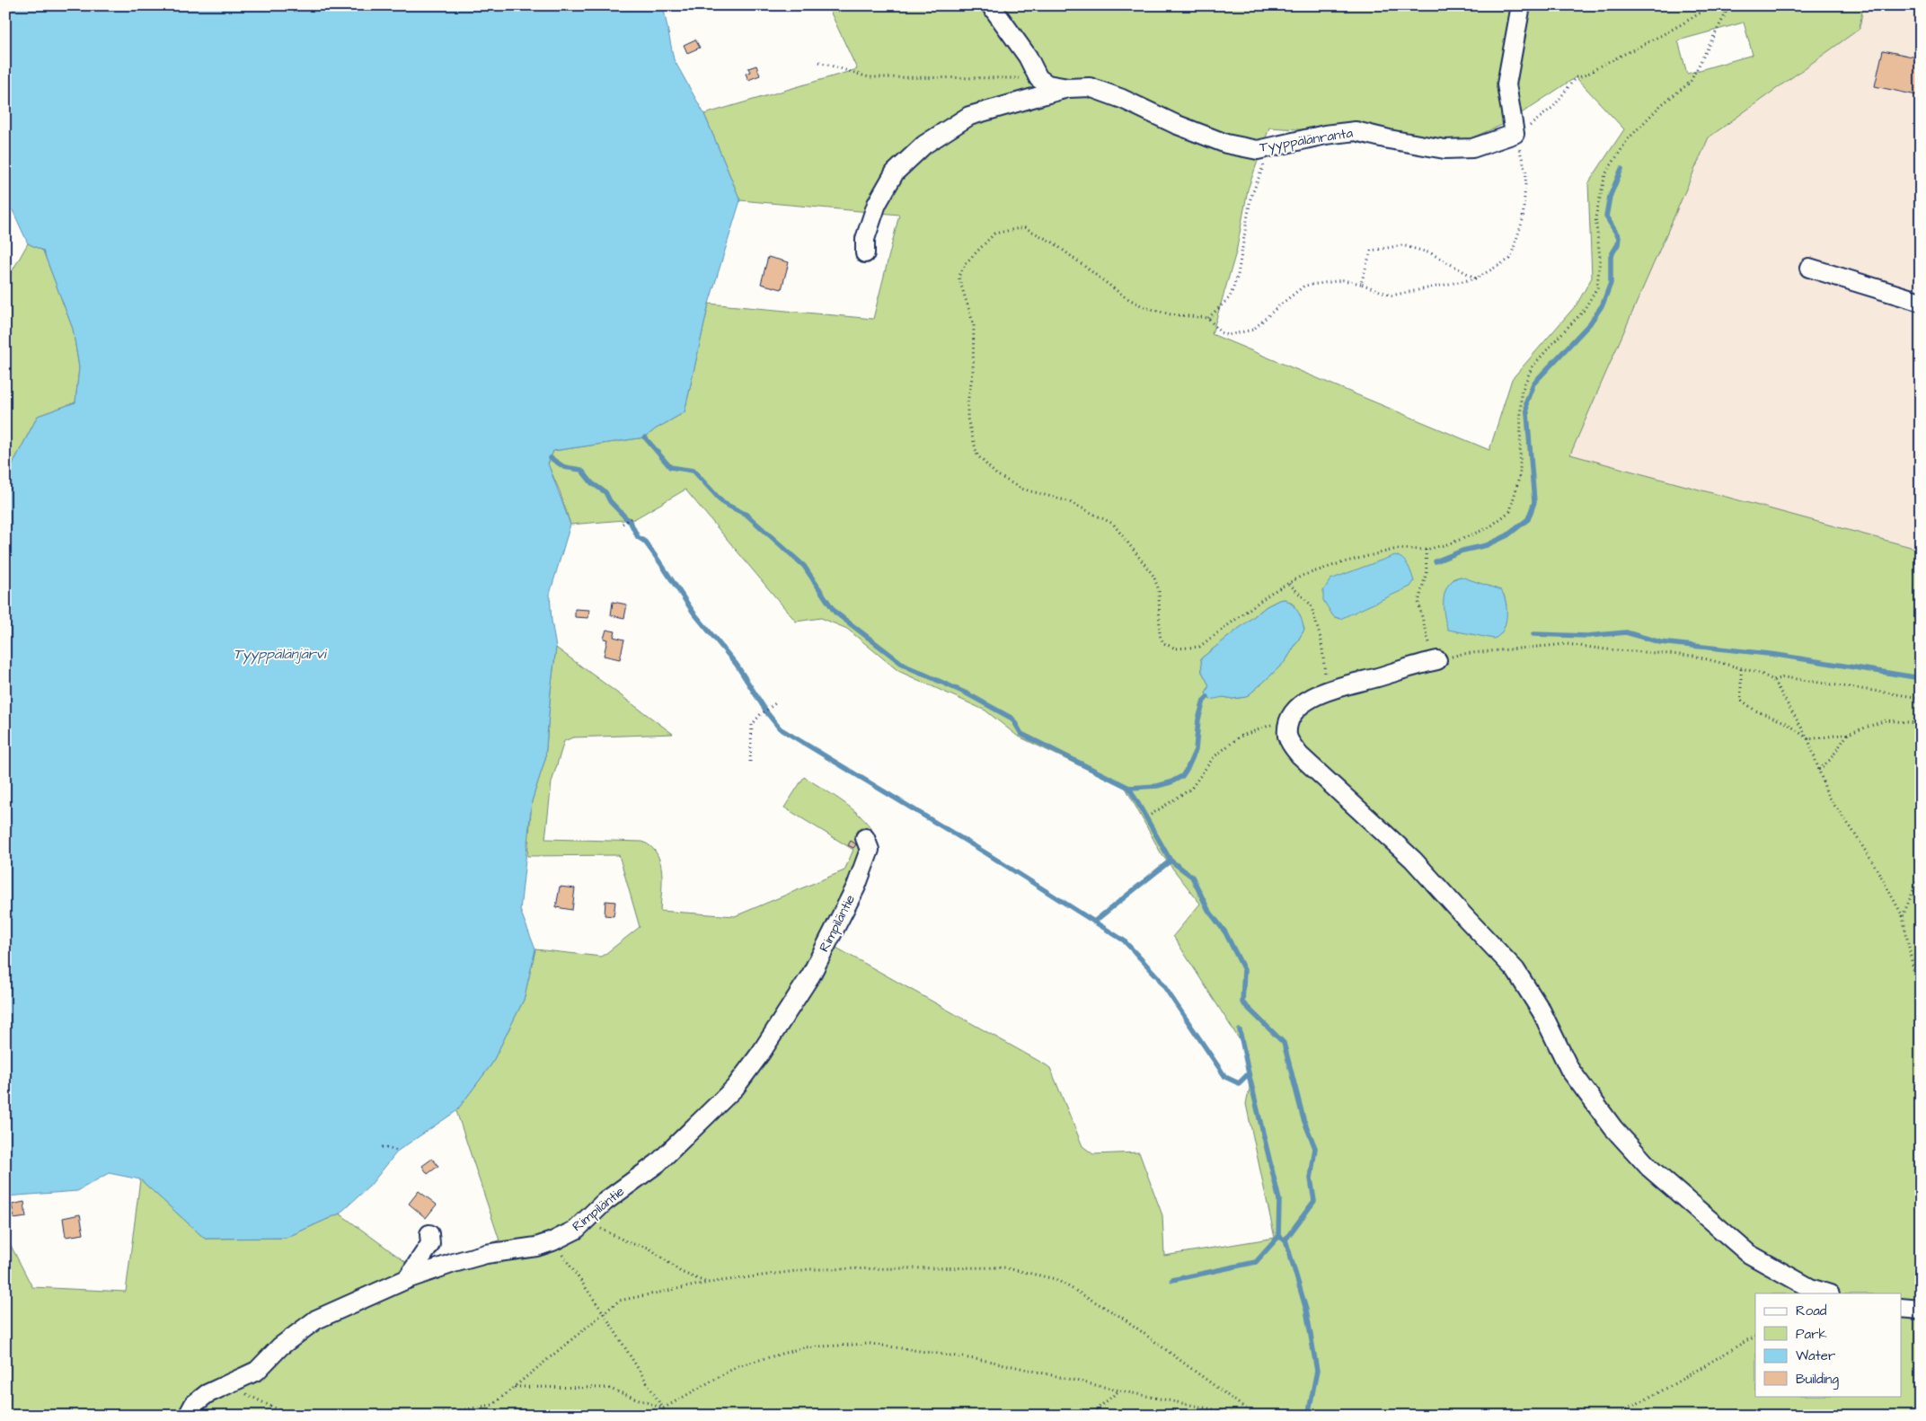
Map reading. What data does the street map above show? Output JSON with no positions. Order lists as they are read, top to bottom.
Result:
{
  "streets": {
    "street": ["Tyyppälänranta", "Rimpiläntie"]
  },
  "water": ["Tyyppälänjärvi"],
  "legend": [
    "Road",
    "Park",
    "Water",
    "Building"
  ]
}
